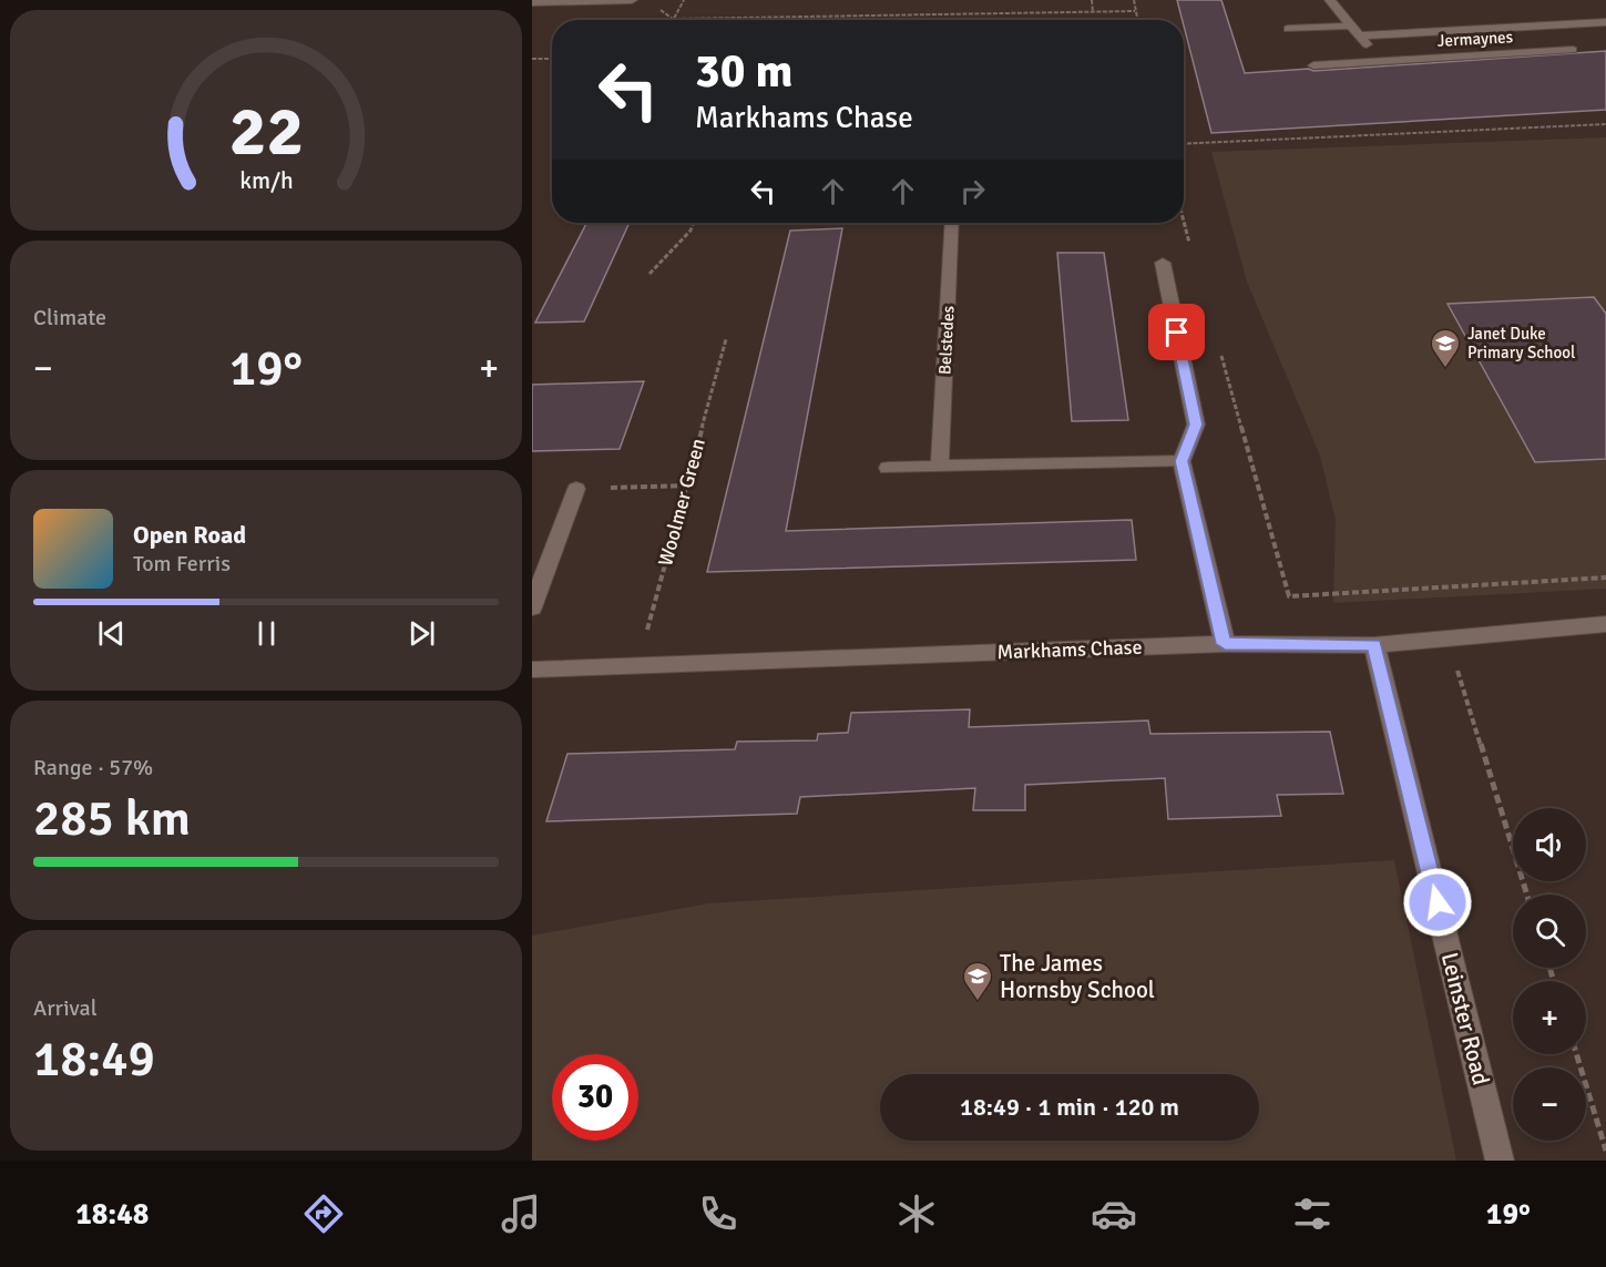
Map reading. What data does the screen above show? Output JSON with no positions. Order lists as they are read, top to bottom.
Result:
{
  "streets": {
    "street": [
      "Jermaynes",
      "Belstedes",
      "Markhams Chase",
      "Leinster Road"
    ],
    "path": ["Woolmer Green"]
  },
  "crossings": [
    ["Woolmer Green", "Markhams Chase"],
    ["Markhams Chase", "Leinster Road"]
  ],
  "places": {
    "school or university": ["Janet Duke Primary School", "The James Hornsby School"]
  },
  "page": {
    "turn": ["30 m", "Markhams Chase"],
    "tile": [
      "Climate",
      ["Range · 57%", "285 km"],
      ["Arrival", "18:49"]
    ],
    "heat": ["−", "19°", "+"],
    "song": ["Open Road", "Tom Ferris"],
    "map_buttons": ["+", "−"],
    "limit": "30",
    "trip": "18:49 · 1 min · 120 m",
    "tabs": ["18:48", "19°"],
    "gauge": ["22", "km/h"]
  }
}
